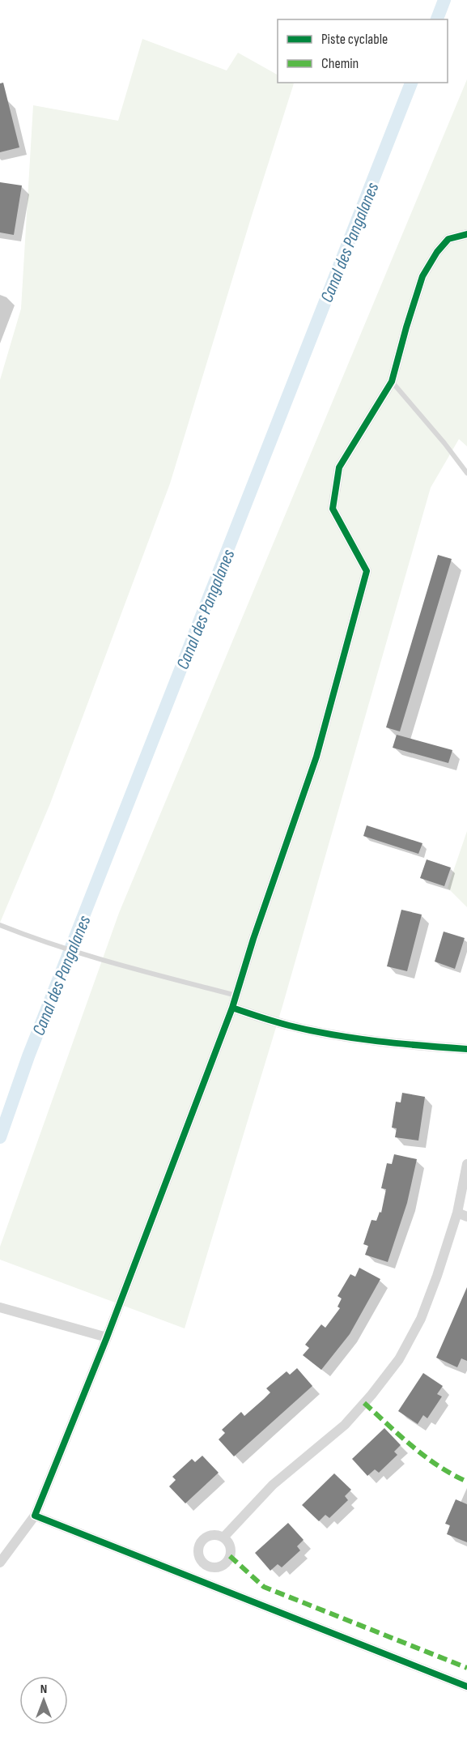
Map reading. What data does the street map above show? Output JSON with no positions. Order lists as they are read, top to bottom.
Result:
{
  "water": ["Canal des Pangalanes"],
  "legend": ["Piste cyclable", "Chemin"],
  "north": "top"
}
